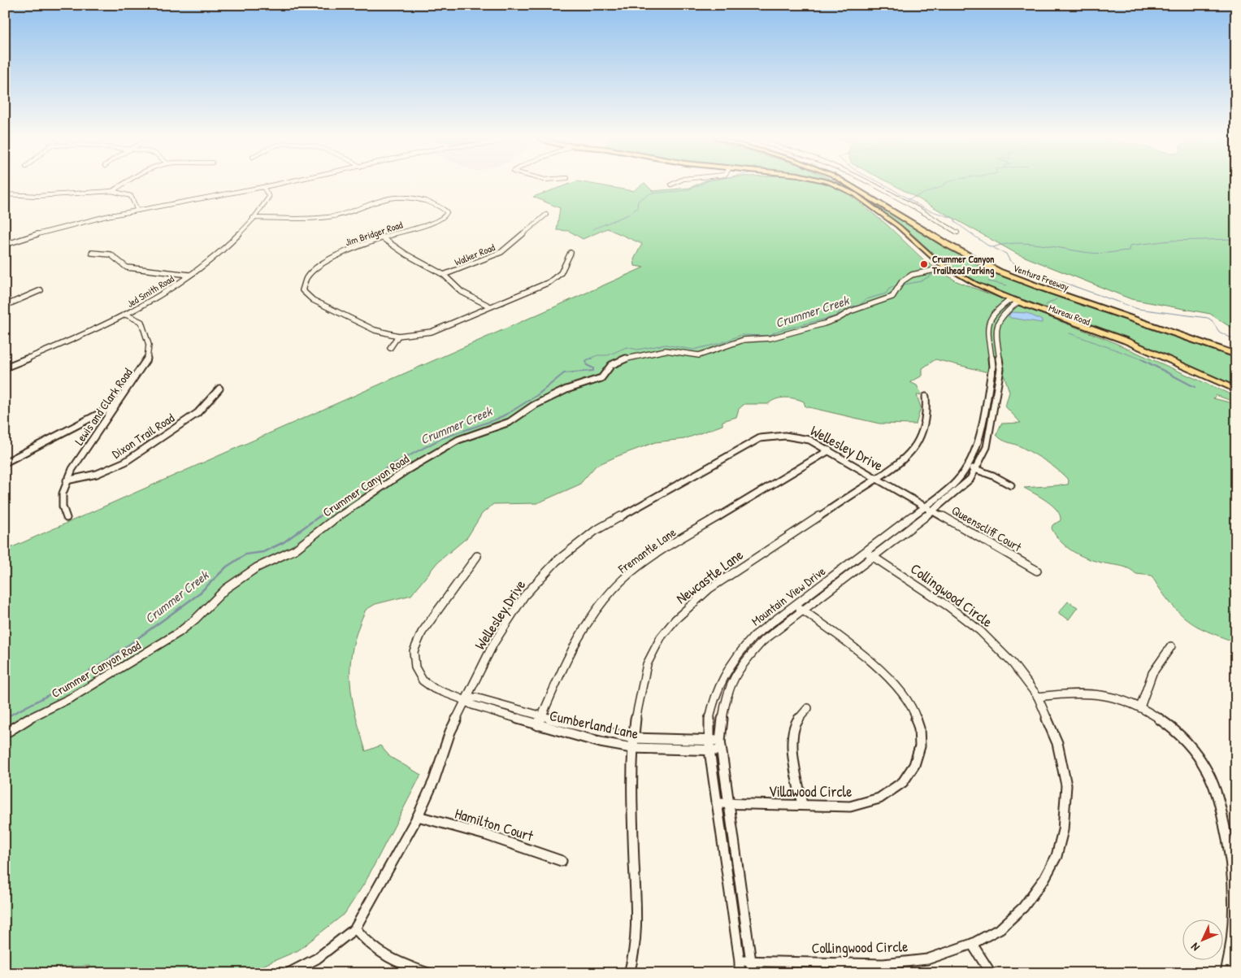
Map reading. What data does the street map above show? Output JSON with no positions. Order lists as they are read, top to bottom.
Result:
{
  "streets": {
    "highway": ["Ventura Freeway"],
    "main road": ["Mureau Road"],
    "street": [
      "Jim Bridger Road",
      "Walker Road",
      "Jed Smith Road",
      "Lewis and Clark Road",
      "Dixon Trail Road",
      "Wellesley Drive",
      "Crummer Canyon Road",
      "Queenscliff Court",
      "Fremantle Lane",
      "Newcastle Lane",
      "Collingwood Circle",
      "Mountain View Drive",
      "Cumberland Lane",
      "Villawood Circle",
      "Hamilton Court"
    ]
  },
  "crossings": [
    ["Jim Bridger Road", "Jed Smith Road"],
    ["Jed Smith Road", "Lewis and Clark Road"],
    ["Mureau Road", "Crummer Canyon Road"],
    ["Mureau Road", "Mountain View Drive"],
    ["Lewis and Clark Road", "Dixon Trail Road"],
    ["Wellesley Drive", "Queenscliff Court"],
    ["Wellesley Drive", "Fremantle Lane"],
    ["Wellesley Drive", "Newcastle Lane"],
    ["Wellesley Drive", "Mountain View Drive"],
    ["Wellesley Drive", "Cumberland Lane"],
    ["Wellesley Drive", "Hamilton Court"],
    ["Queenscliff Court", "Mountain View Drive"],
    ["Fremantle Lane", "Cumberland Lane"],
    ["Newcastle Lane", "Cumberland Lane"],
    ["Collingwood Circle", "Mountain View Drive"],
    ["Mountain View Drive", "Cumberland Lane"],
    ["Mountain View Drive", "Villawood Circle"]
  ],
  "water": ["Crummer Creek"],
  "places": ["Crummer Canyon Trailhead Parking"],
  "north": "bottom left"
}
